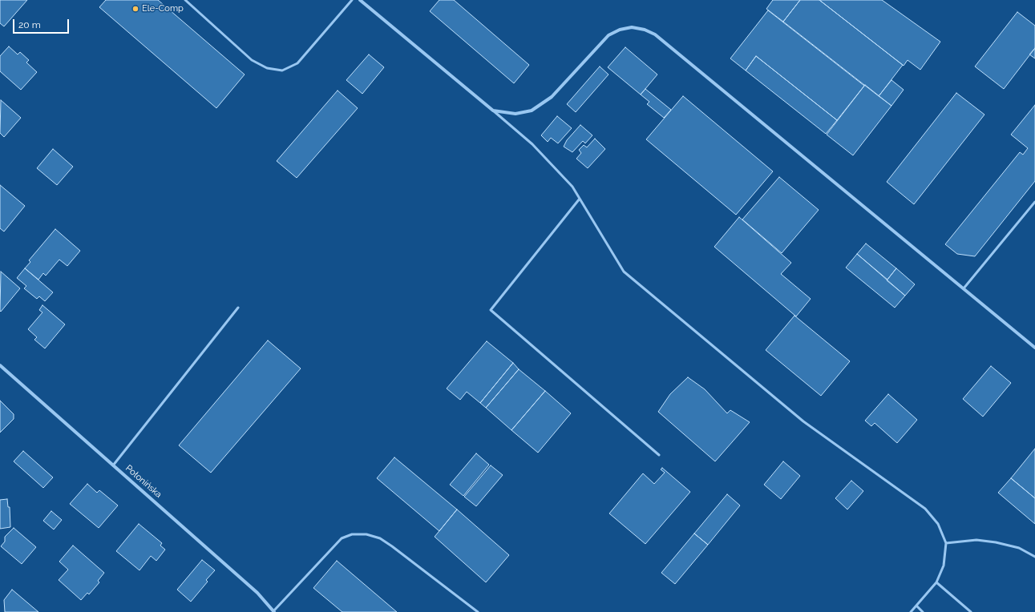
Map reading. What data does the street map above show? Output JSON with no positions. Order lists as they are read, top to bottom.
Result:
{
  "streets": {
    "street": ["Połonińska"]
  },
  "places": ["Ele-Comp"],
  "scale_bar": "20 m"
}
